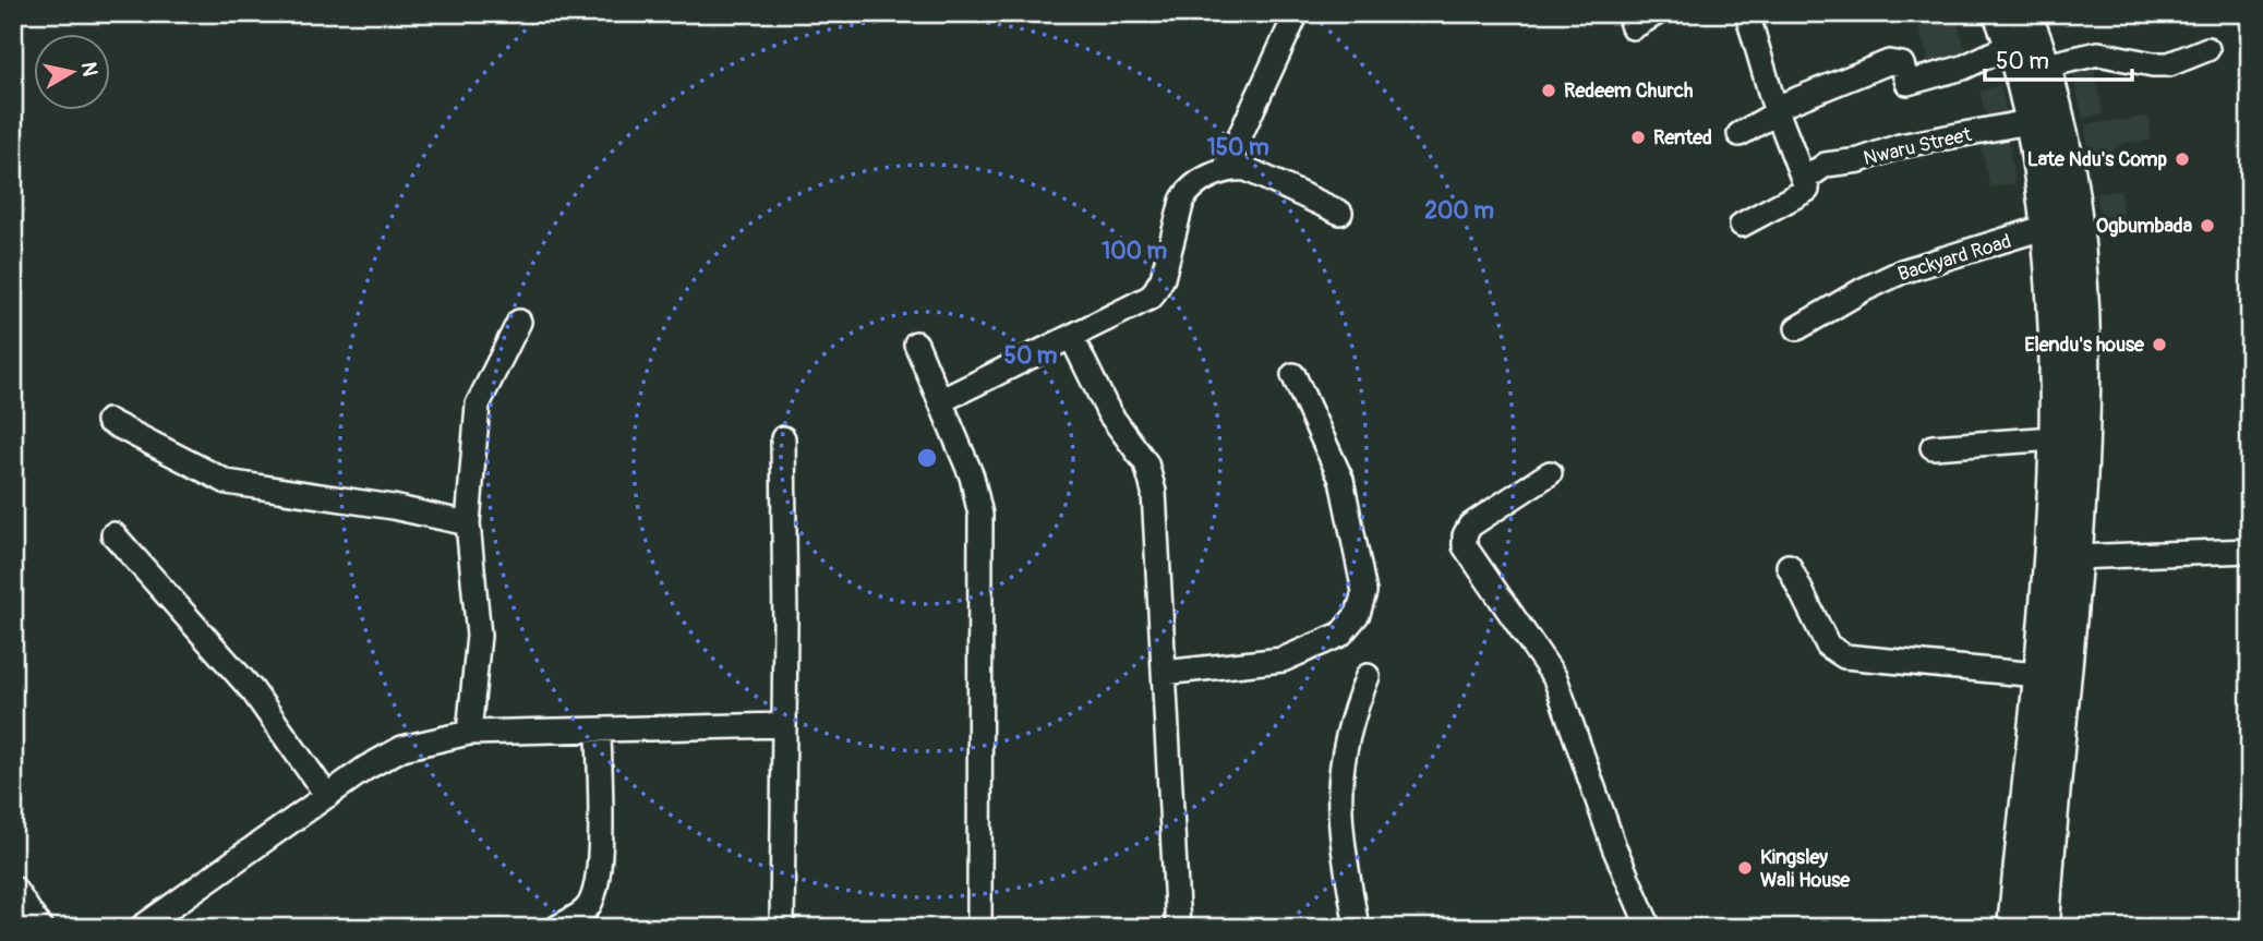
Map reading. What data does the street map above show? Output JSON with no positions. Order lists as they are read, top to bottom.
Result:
{
  "streets": {
    "street": ["Nwaru Street", "Backyard Road"]
  },
  "places": [
    "Redeem Church",
    "Rented",
    "Late Ndu's Comp",
    "Ogbumbada",
    "Elendu's house",
    "Kingsley Wali House"
  ],
  "scale_bar": "50 m",
  "north": "right",
  "rings": [
    "150 m",
    "200 m",
    "100 m",
    "50 m"
  ]
}
